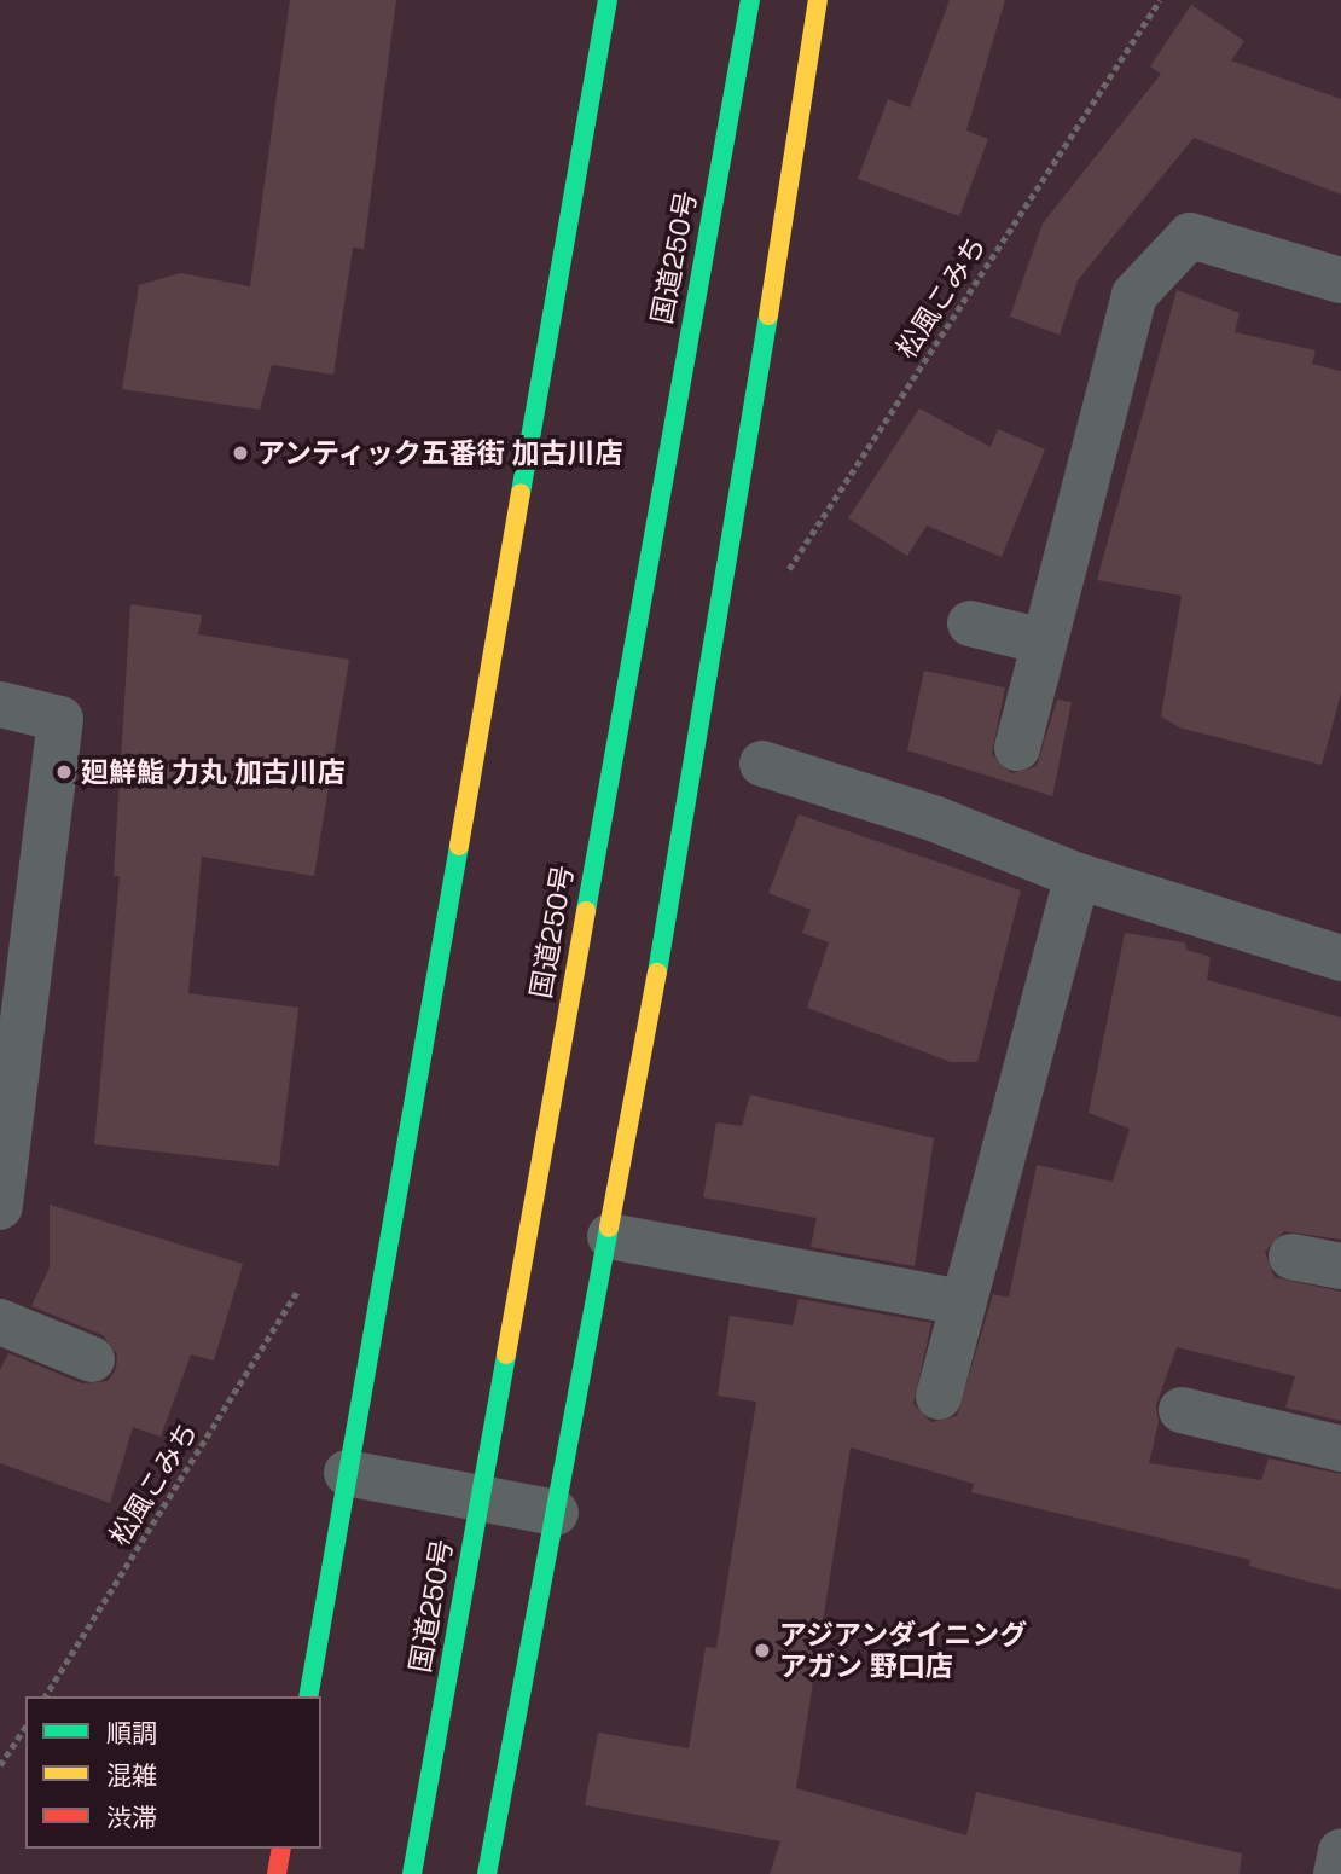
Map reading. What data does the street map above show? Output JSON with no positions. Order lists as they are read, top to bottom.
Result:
{
  "streets": {
    "main road": ["国道250号"],
    "path": ["松風こみち"]
  },
  "places": ["アンティック五番街 加古川店", "廻鮮鮨 力丸 加古川店", "アジアンダイニング アガン 野口店"],
  "legend": ["順調", "混雑", "渋滞"]
}
